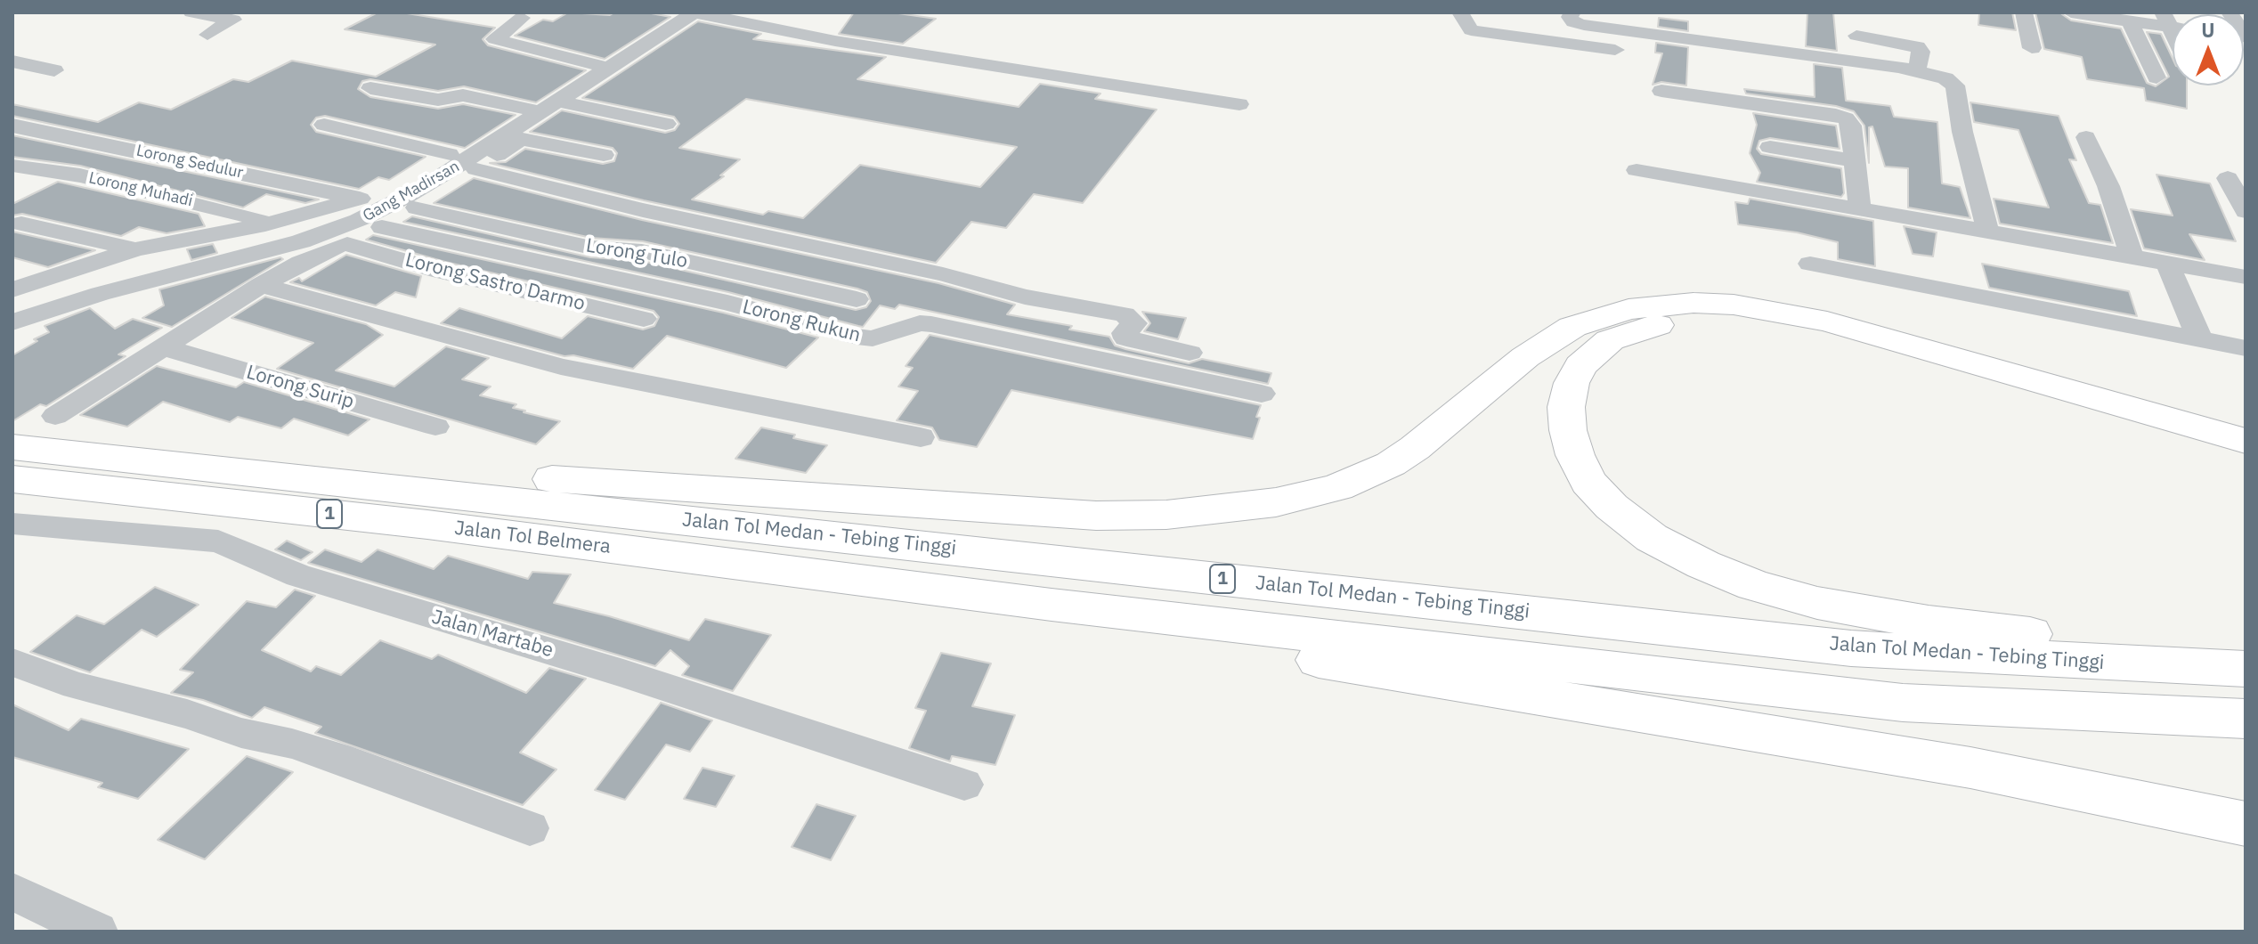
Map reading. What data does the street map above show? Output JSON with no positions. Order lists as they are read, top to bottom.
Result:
{
  "streets": {
    "highway": ["1", "Jalan Tol Medan - Tebing Tinggi", "Jalan Tol Belmera"],
    "street": [
      "Lorong Sedulur",
      "Lorong Muhadi",
      "Gang Madirsan",
      "Lorong Tulo",
      "Lorong Sastro Darmo",
      "Lorong Rukun",
      "Lorong Surip",
      "Jalan Martabe"
    ]
  },
  "crossings": [
    ["1", "Jalan Tol Medan - Tebing Tinggi"],
    ["1", "Jalan Tol Belmera"]
  ],
  "north": "top"
}
